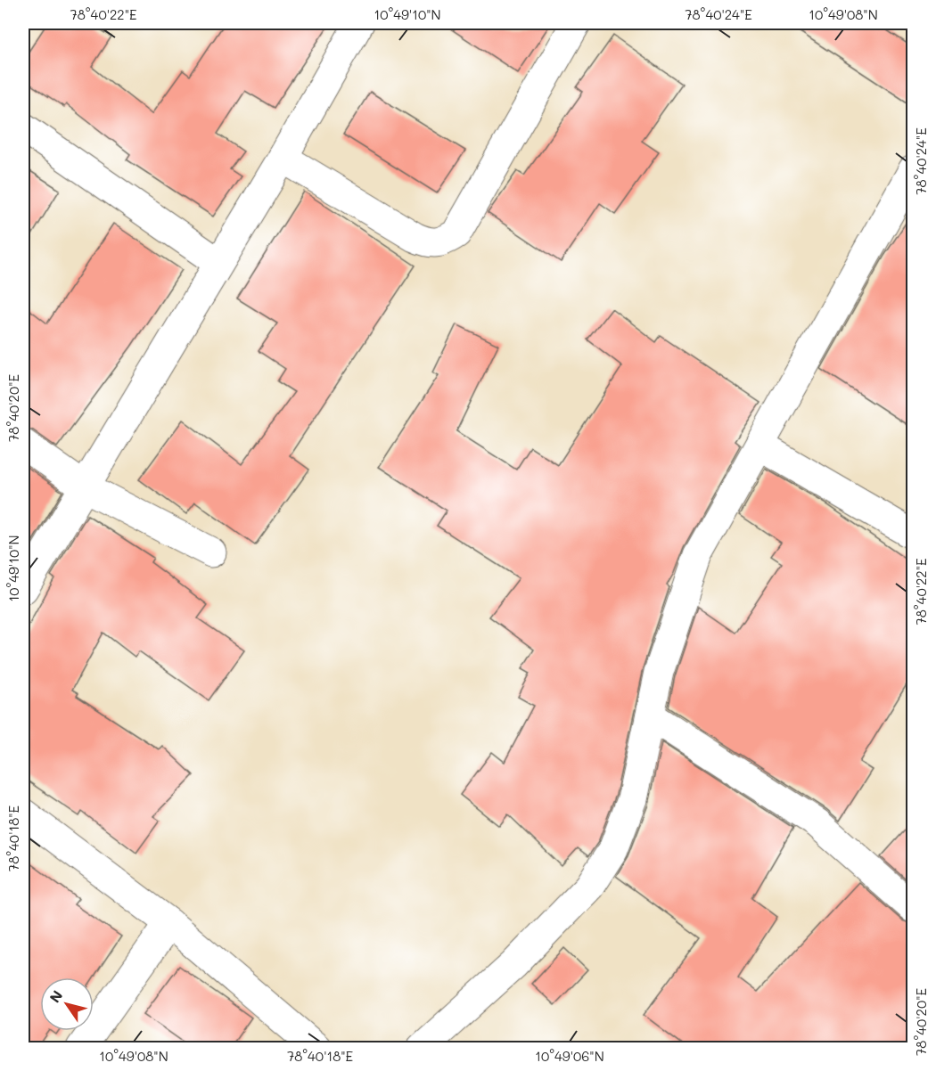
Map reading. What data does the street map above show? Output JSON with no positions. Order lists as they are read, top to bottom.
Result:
{
  "north": "top left",
  "coordinates": [
    "78°40'22\"E",
    "10°49'10\"N",
    "78°40'24\"E",
    "10°49'08\"N",
    "78°40'20\"E",
    "78°40'18\"E",
    "10°49'06\"N"
  ]
}
